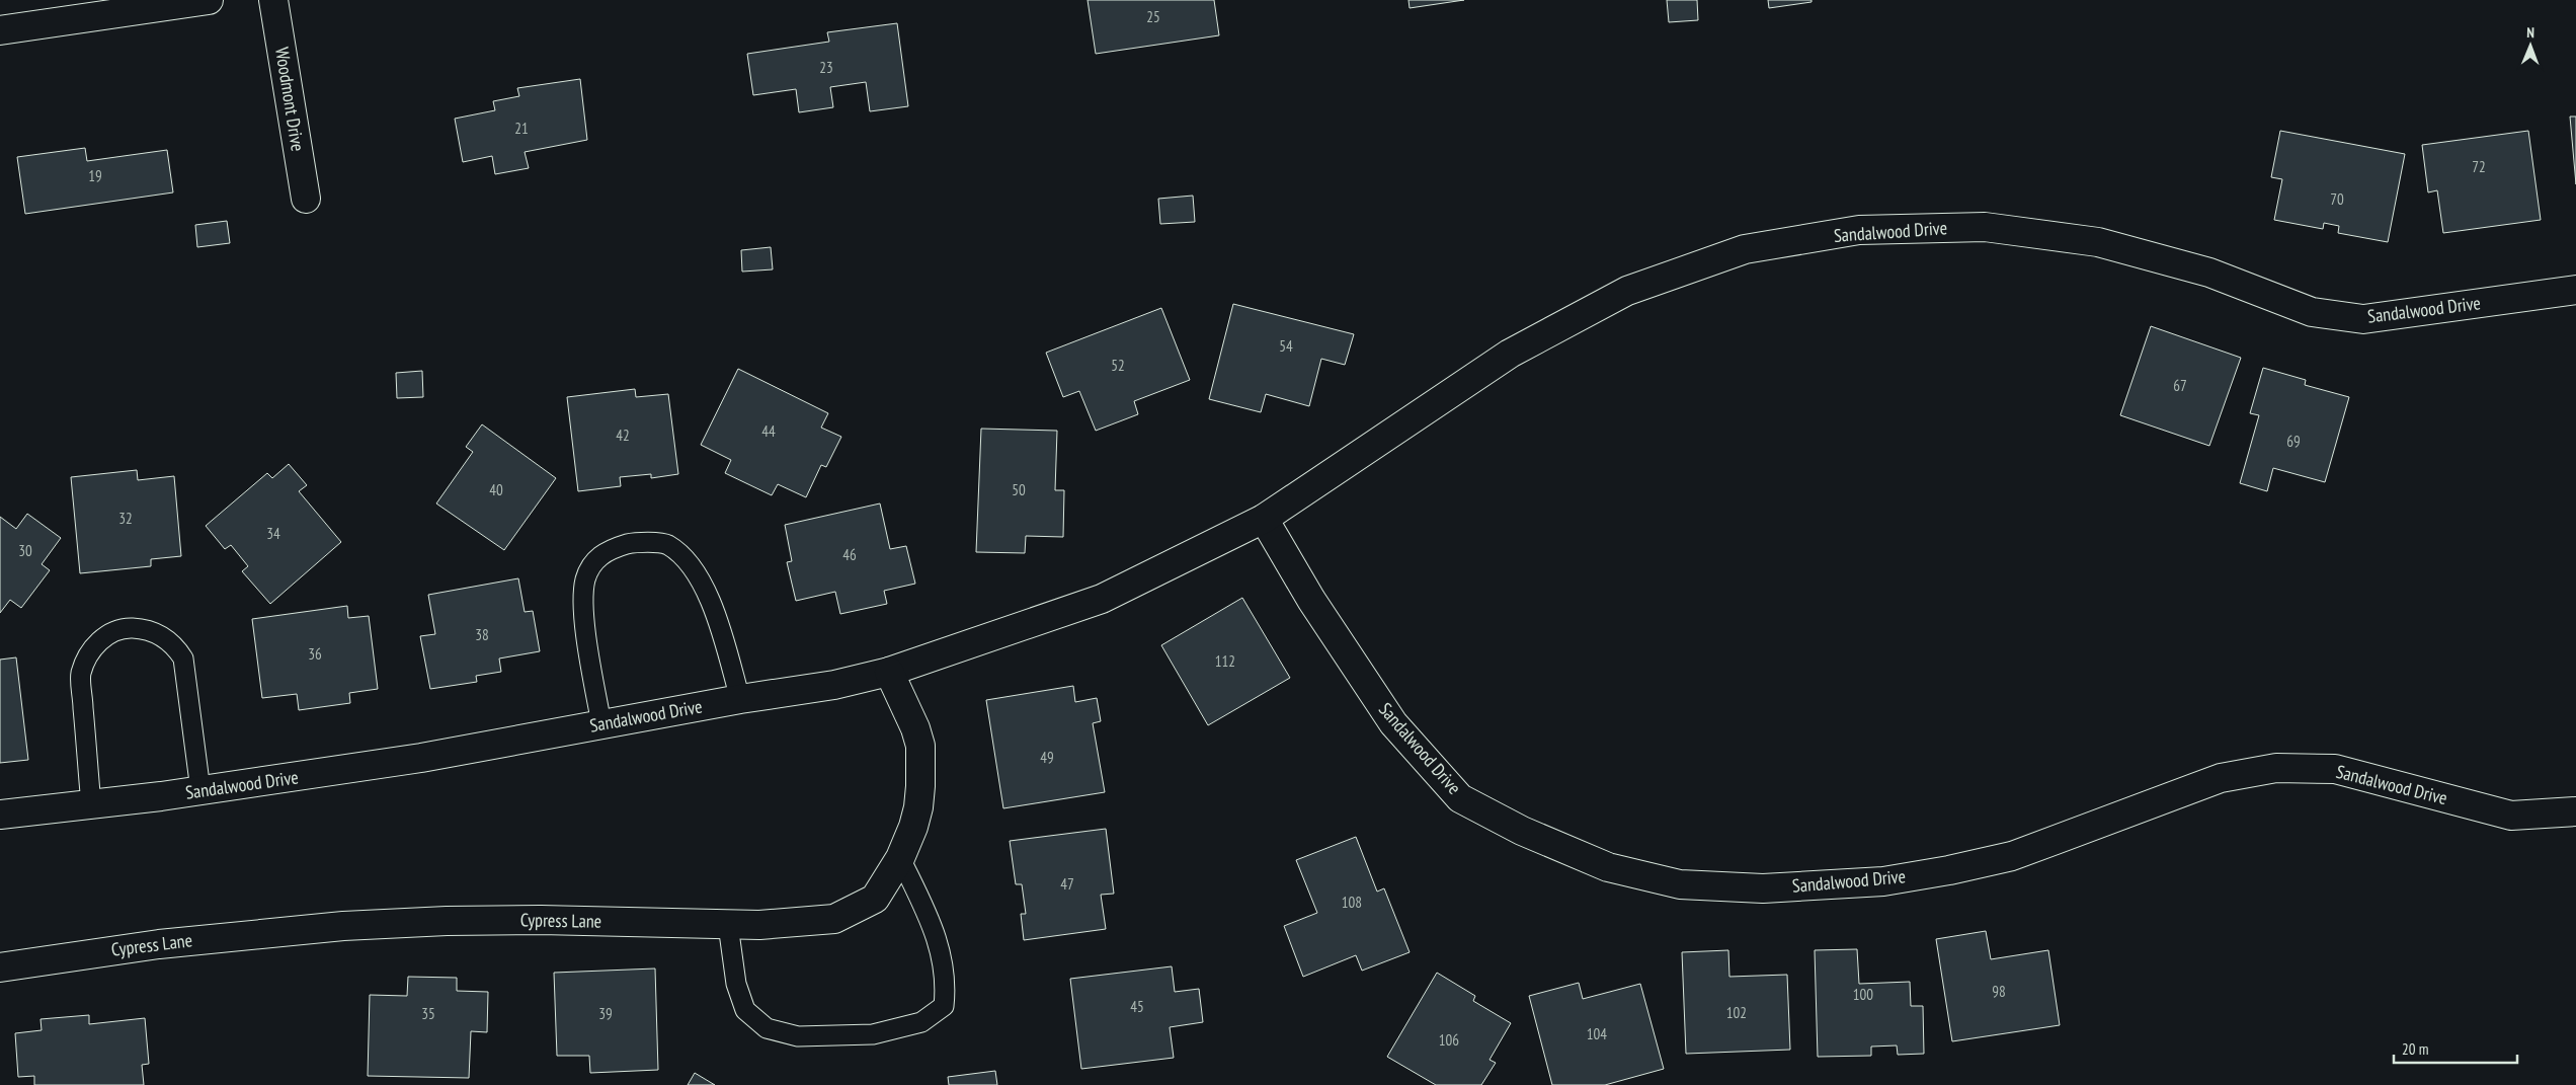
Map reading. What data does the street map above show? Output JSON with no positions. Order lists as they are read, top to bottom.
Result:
{
  "streets": {
    "street": ["Woodmont Drive", "Sandalwood Drive", "Cypress Lane"]
  },
  "crossings": [
    ["Sandalwood Drive", "Cypress Lane"]
  ],
  "house_numbers": [
    "25",
    "23",
    "21",
    "72",
    "19",
    "70",
    "54",
    "52",
    "67",
    "44",
    "42",
    "69",
    "40",
    "50",
    "32",
    "34",
    "30",
    "46",
    "38",
    "36",
    "112",
    "49",
    "47",
    "108",
    "98",
    "100",
    "45",
    "102",
    "35",
    "39",
    "104",
    "106"
  ],
  "scale_bar": "20 m",
  "north": "top"
}
